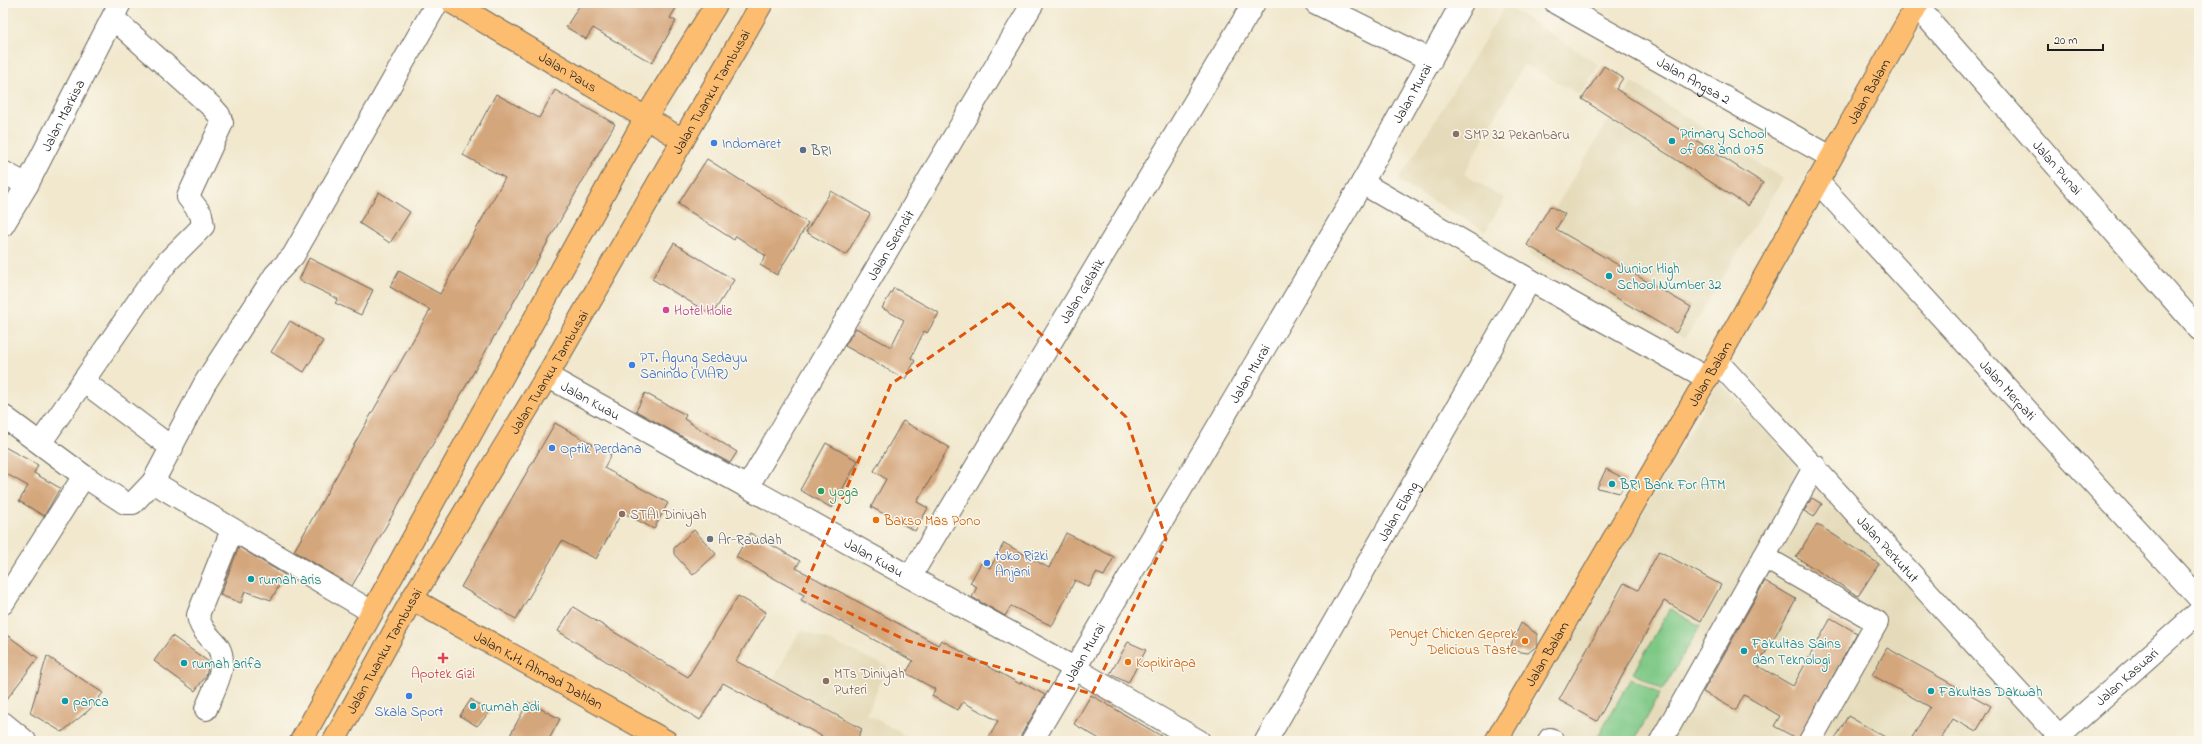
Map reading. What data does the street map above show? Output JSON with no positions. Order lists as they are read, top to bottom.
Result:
{
  "streets": {
    "main road": [
      "Jalan Paus",
      "Jalan Balam",
      "Jalan Tuanku Tambusai",
      "Jalan K.H. Ahmad Dahlan"
    ],
    "street": [
      "Jalan Angsa 2",
      "Jalan Murai",
      "Jalan Markisa",
      "Jalan Punai",
      "Jalan Serindit",
      "Jalan Gelatik",
      "Jalan Merpati",
      "Jalan Kuau",
      "Jalan Elang",
      "Jalan Perkutut",
      "Jalan Kasuari"
    ]
  },
  "crossings": [
    ["Jalan Paus", "Jalan Tuanku Tambusai"],
    ["Jalan Angsa 2", "Jalan Balam"],
    ["Jalan Balam", "Jalan Punai"],
    ["Jalan Balam", "Jalan Merpati"],
    ["Jalan Balam", "Jalan Perkutut"],
    ["Jalan Tuanku Tambusai", "Jalan Kuau"],
    ["Jalan Tuanku Tambusai", "Jalan K.H. Ahmad Dahlan"],
    ["Jalan Murai", "Jalan Kuau"],
    ["Jalan Murai", "Jalan Perkutut"],
    ["Jalan Serindit", "Jalan Kuau"],
    ["Jalan Gelatik", "Jalan Kuau"],
    ["Jalan Elang", "Jalan Perkutut"],
    ["Jalan Perkutut", "Jalan Kasuari"]
  ],
  "places": {
    "other": [
      "SMP 32 Pekanbaru",
      "Primary School of 068 and 075",
      "Indomaret",
      "BRI",
      "Junior High School Number 32",
      "Hotel Holie",
      "PT. Agung Sedayu Sanindo (VIAR)",
      "Optik Perdana",
      "BRI Bank For ATM",
      "yoga",
      "STAI Diniyah",
      "Bakso Mas Pono",
      "Ar-Raudah",
      "toko Rizki Anjani",
      "rumah aris",
      "Penyet Chicken Geprek Delicious Taste",
      "Fakultas Sains dan Teknologi",
      "Kopikirapa",
      "rumah arifa",
      "MTs Diniyah Puteri",
      "Fakultas Dakwah",
      "Skala Sport",
      "panca",
      "rumah adi"
    ],
    "health": ["Apotek Gizi"]
  },
  "scale_bar": "20 m"
}
